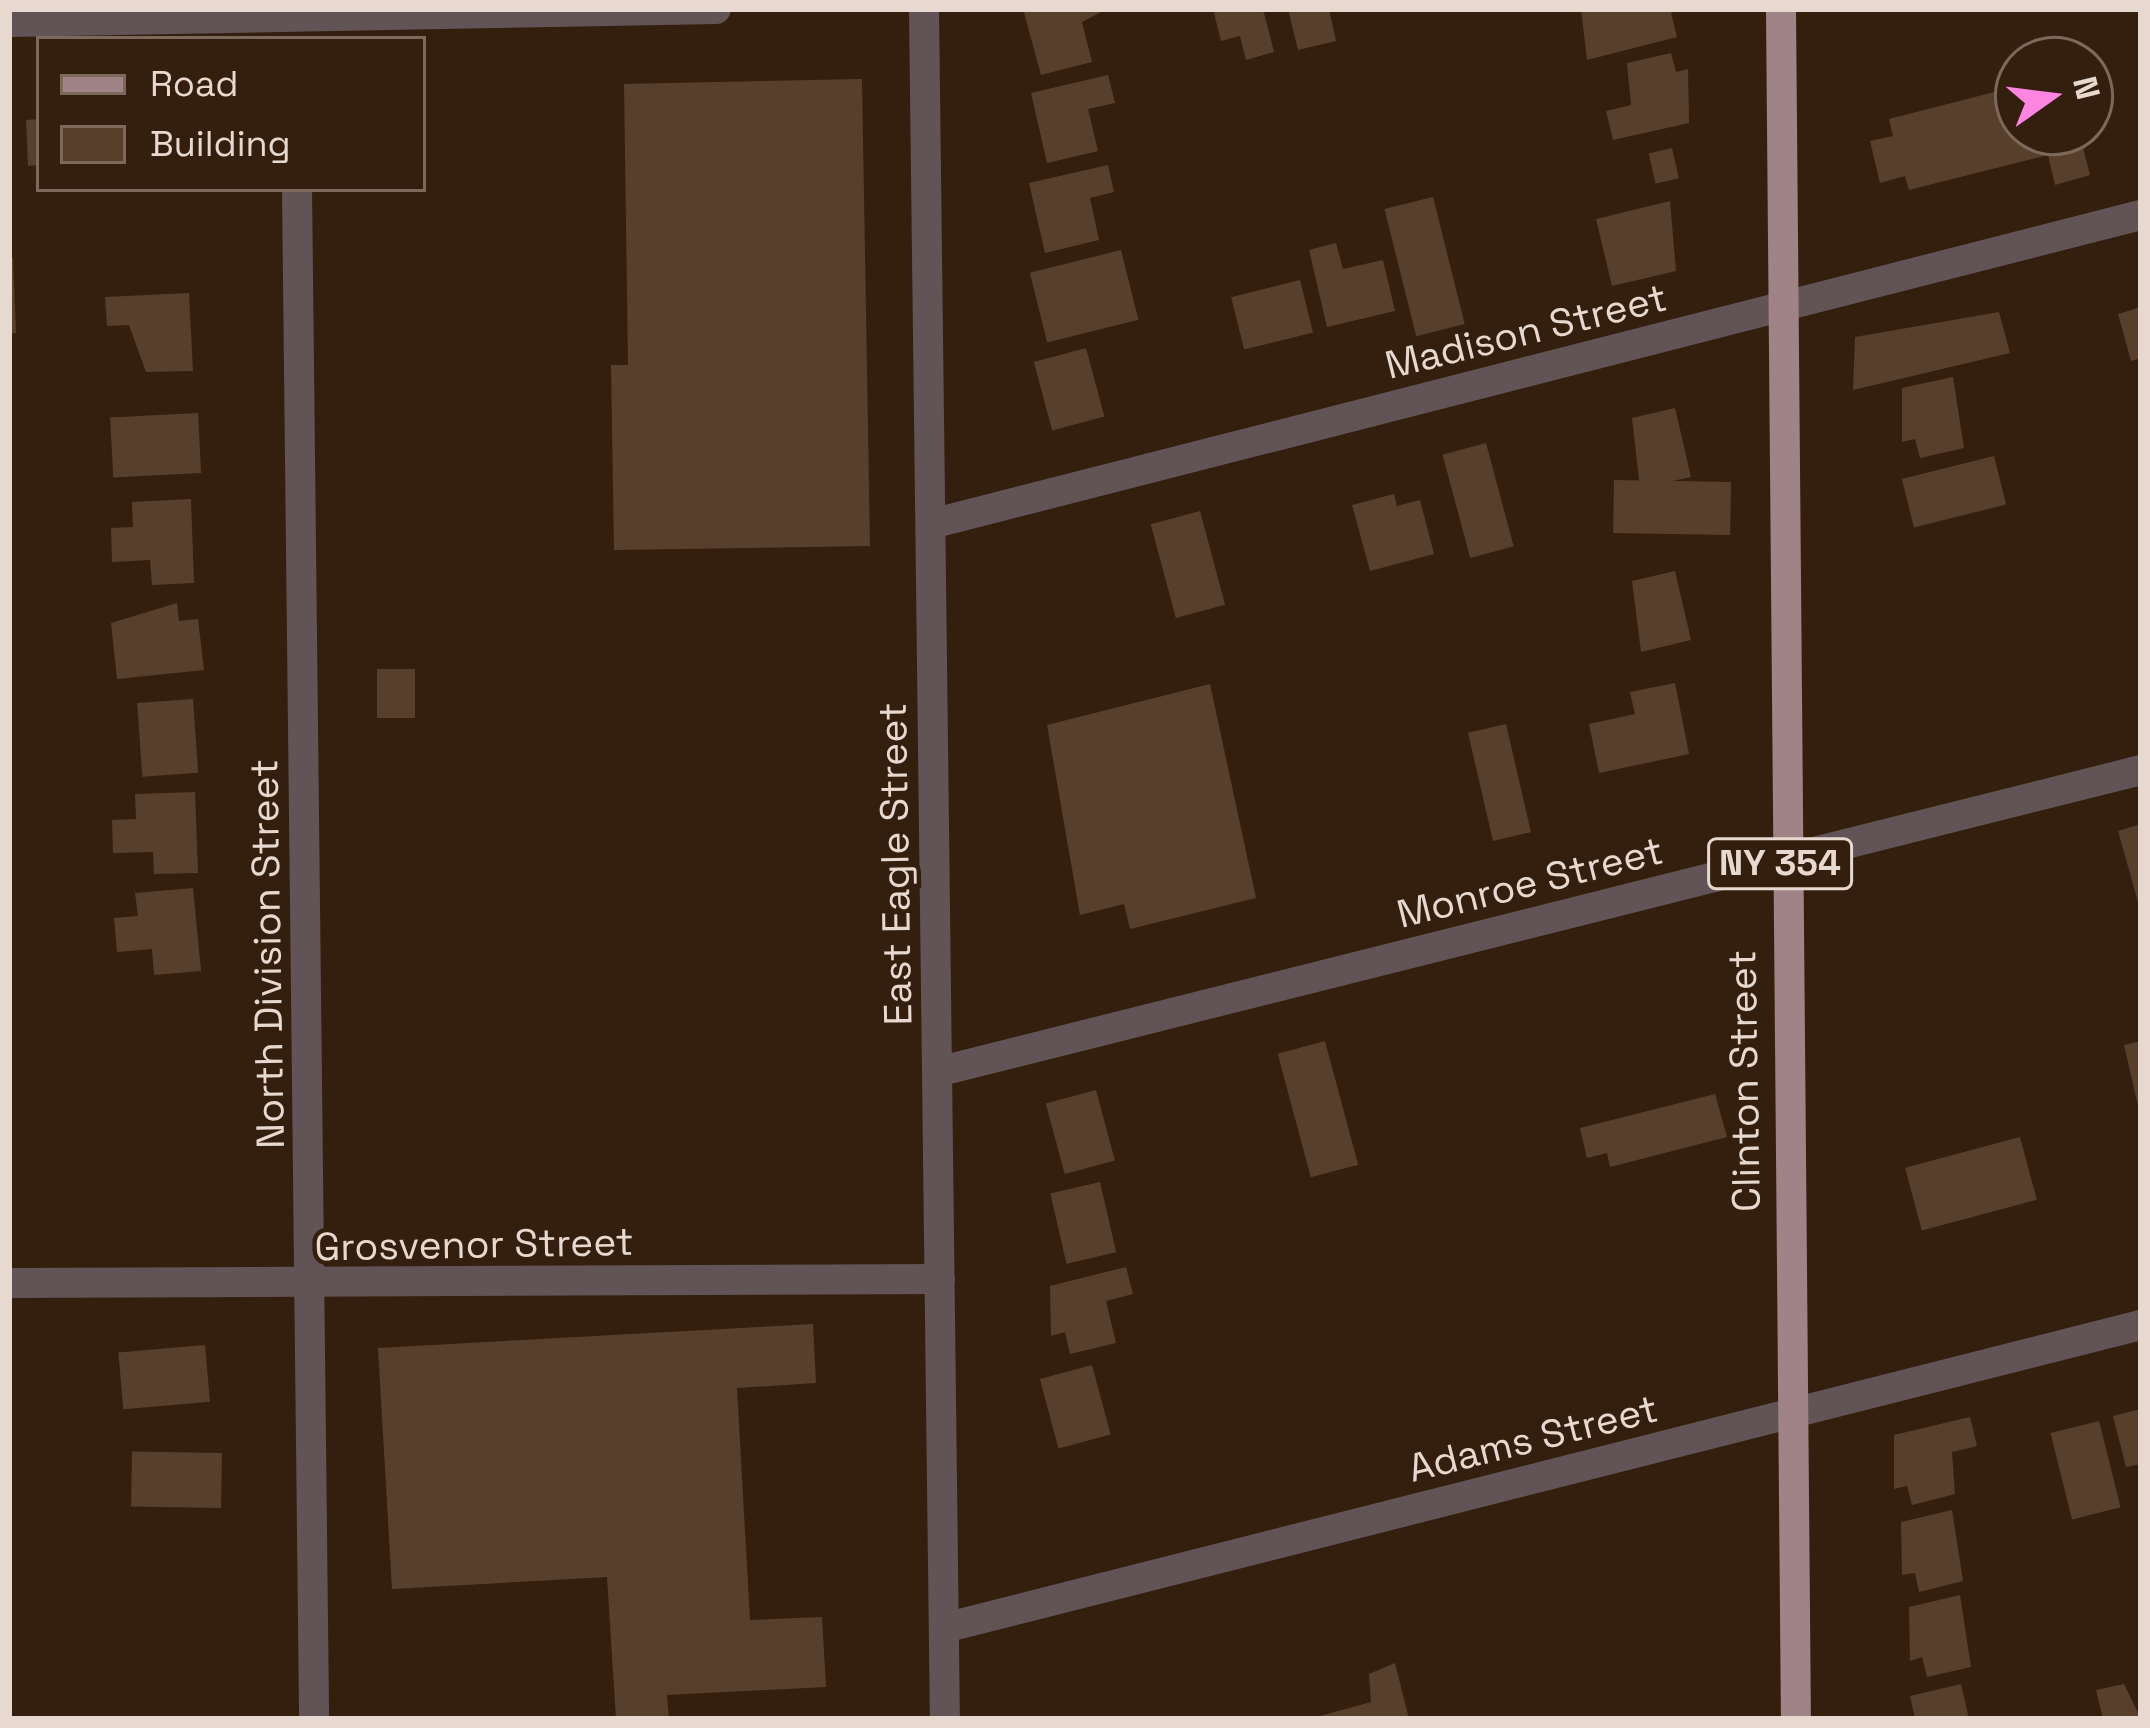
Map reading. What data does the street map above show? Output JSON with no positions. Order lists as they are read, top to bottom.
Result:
{
  "streets": {
    "main road": ["NY 354", "Clinton Street"],
    "street": [
      "Madison Street",
      "East Eagle Street",
      "Monroe Street",
      "North Division Street",
      "Grosvenor Street",
      "Adams Street"
    ]
  },
  "crossings": [
    ["Madison Street", "East Eagle Street"],
    ["Madison Street", "Clinton Street"],
    ["East Eagle Street", "Monroe Street"],
    ["East Eagle Street", "Grosvenor Street"],
    ["East Eagle Street", "Adams Street"],
    ["Monroe Street", "Clinton Street"],
    ["North Division Street", "Grosvenor Street"],
    ["Clinton Street", "Adams Street"]
  ],
  "legend": ["Road", "Building"],
  "north": "right"
}
